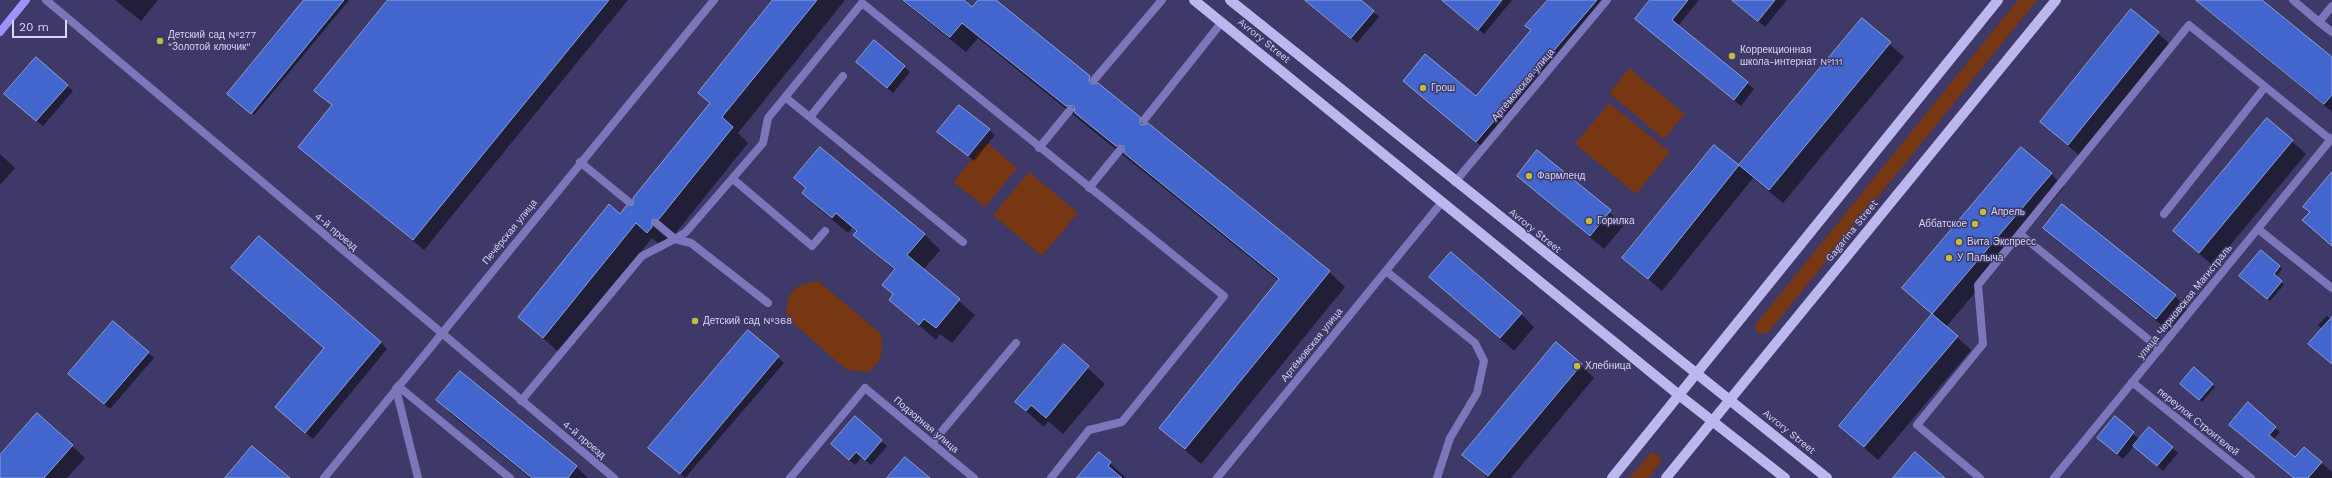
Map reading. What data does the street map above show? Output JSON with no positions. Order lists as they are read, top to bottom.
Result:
{
  "streets": {
    "main road": ["Avrory Street", "Gagarina Street"],
    "street": [
      "Артёмовская улица",
      "4-й проезд",
      "Печёрская улица",
      "улица Черновская Магистраль",
      "переулок Строителей",
      "Подзорная улица"
    ]
  },
  "crossings": [
    ["Avrory Street", "Артёмовская улица"],
    ["Avrory Street", "Gagarina Street"],
    ["4-й проезд", "Печёрская улица"],
    ["улица Черновская Магистраль", "переулок Строителей"]
  ],
  "places": [
    "Детский сад №277 \"Золотой ключик\"",
    "Коррекционная школа-интернат №111",
    "Грош",
    "Фармленд",
    "Апрель",
    "Горилка",
    "Аббатское",
    "Вита Экспресс",
    "У Палыча",
    "Детский сад №368",
    "Хлебница"
  ],
  "scale_bar": "20 m"
}
